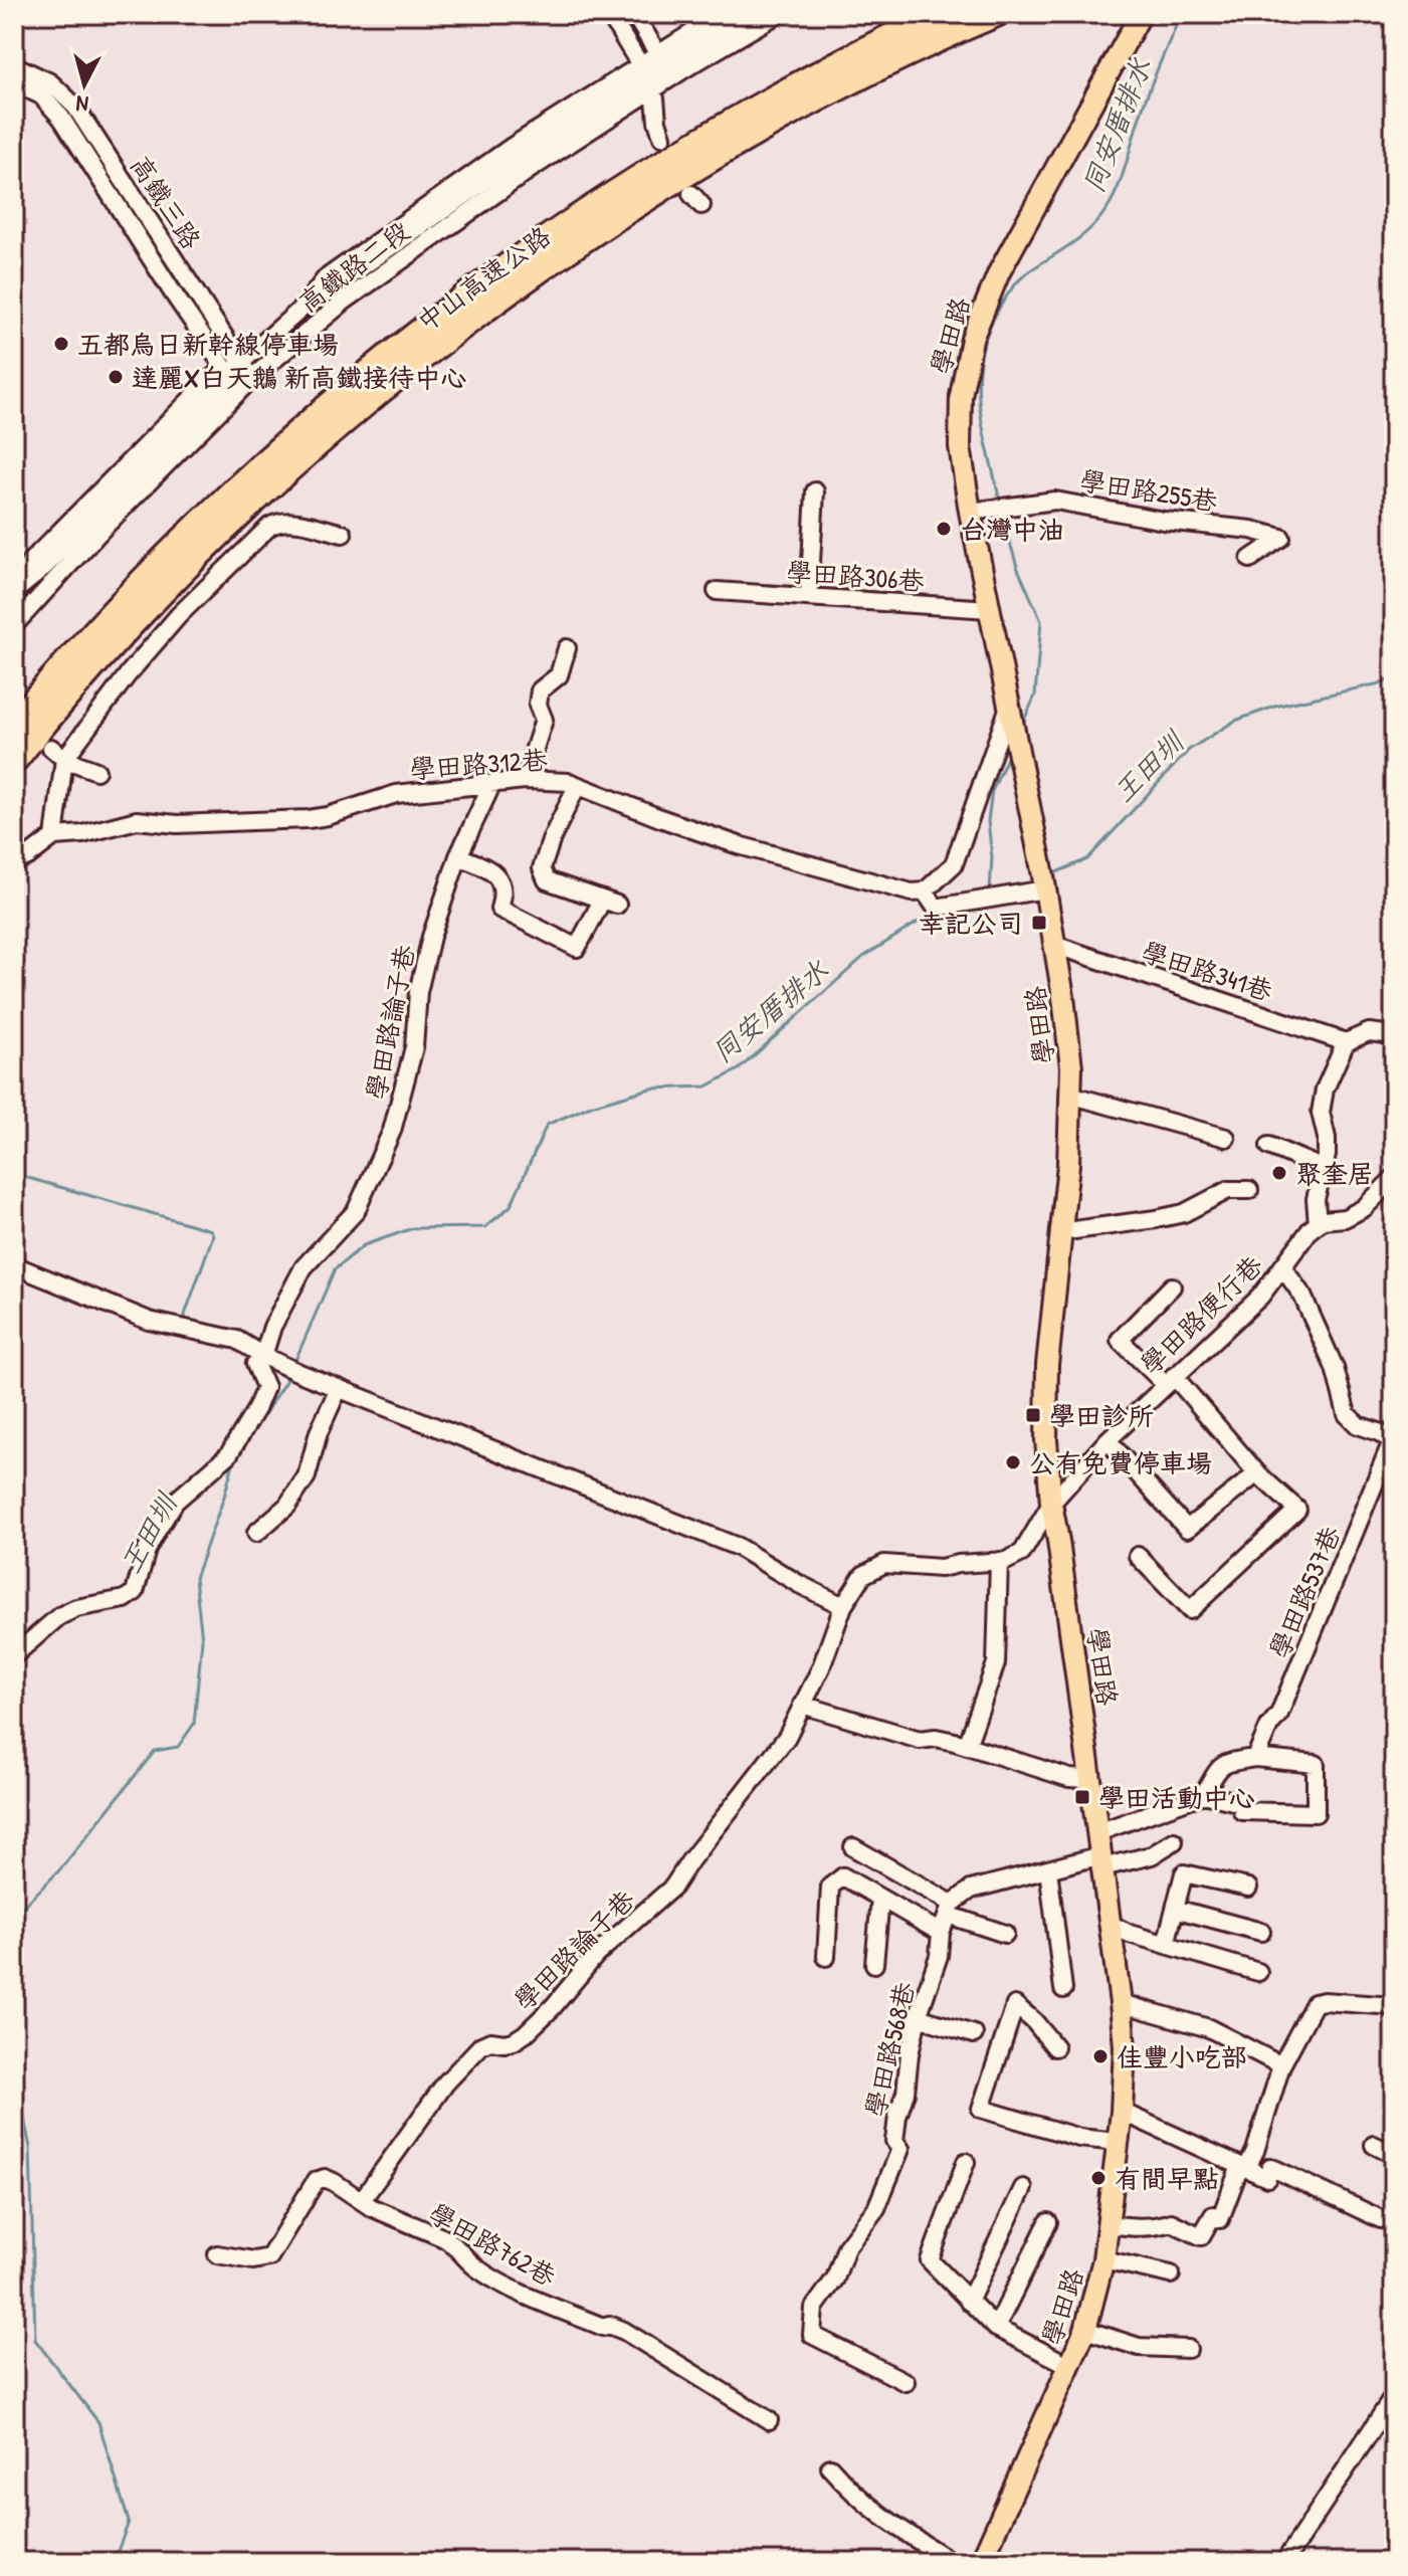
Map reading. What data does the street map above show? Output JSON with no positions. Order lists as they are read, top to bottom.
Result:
{
  "streets": {
    "highway": ["中山高速公路"],
    "main road": ["學田路"],
    "street": [
      "高鐵三路",
      "高鐵路二段",
      "學田路255巷",
      "學田路306巷",
      "學田路312巷",
      "學田路341巷",
      "學田路論子巷",
      "學田路便行巷",
      "學田路537巷",
      "學田路568巷",
      "學田路762巷"
    ]
  },
  "crossings": [
    ["高鐵三路", "高鐵路二段"],
    ["學田路", "學田路255巷"],
    ["學田路", "學田路306巷"],
    ["學田路", "學田路312巷"],
    ["學田路", "學田路341巷"],
    ["學田路", "學田路論子巷"],
    ["學田路", "學田路便行巷"],
    ["學田路312巷", "學田路論子巷"],
    ["學田路論子巷", "學田路便行巷"],
    ["學田路論子巷", "學田路762巷"]
  ],
  "water": ["同安厝排水", "王田圳"],
  "places": {
    "other": [
      "五都烏日新幹線停車場",
      "達麗X白天鵝 新高鐵接待中心",
      "台灣中油",
      "聚奎居",
      "公有免費停車場",
      "佳豐小吃部",
      "有間早點"
    ],
    "transit": ["幸記公司", "學田診所", "學田活動中心"]
  },
  "north": "bottom"
}
